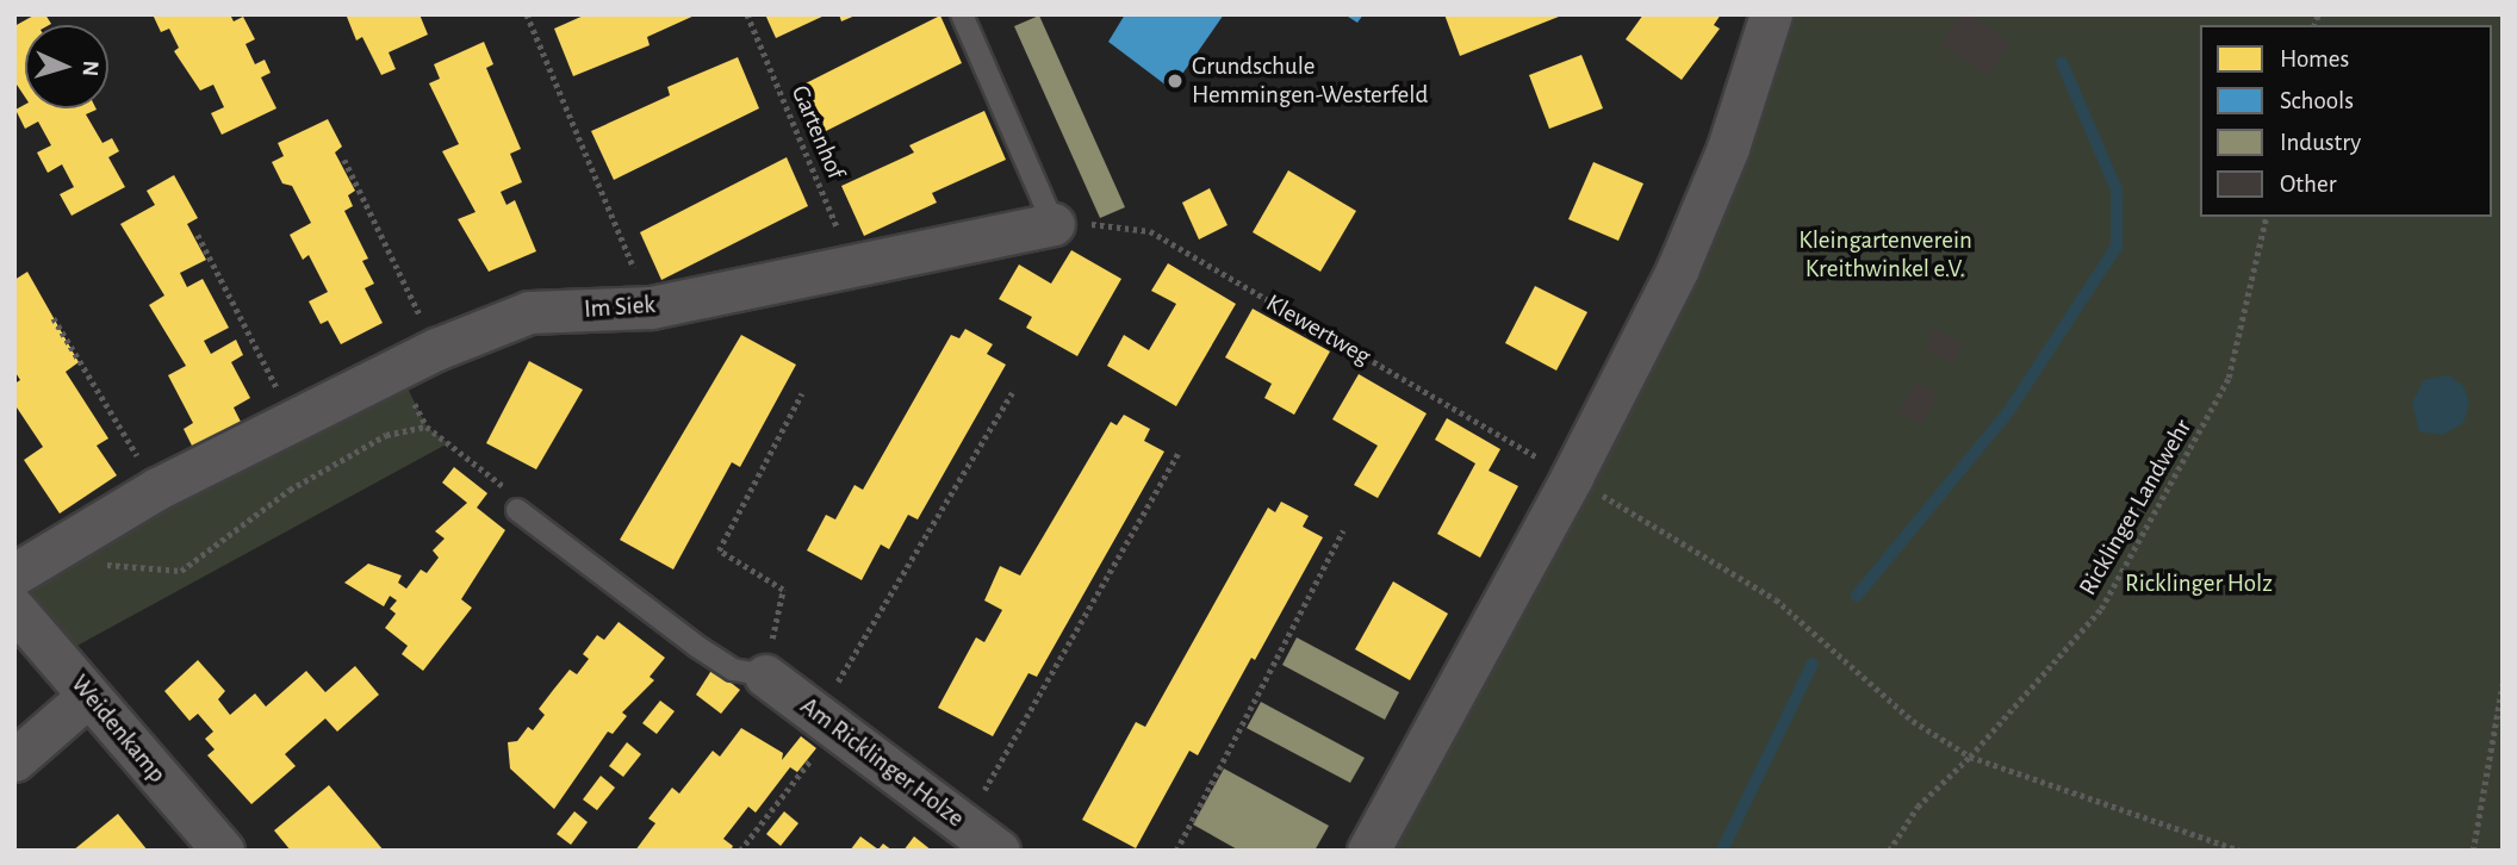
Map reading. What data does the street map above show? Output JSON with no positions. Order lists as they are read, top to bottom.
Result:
{
  "streets": {
    "street": ["Im Siek", "Weidenkamp", "Am Ricklinger Holze"],
    "path": ["Gartenhof", "Klewertweg", "Ricklinger Landwehr"]
  },
  "crossings": [
    ["Gartenhof", "Im Siek"],
    ["Im Siek", "Klewertweg"],
    ["Klewertweg", "Ricklinger Landwehr"]
  ],
  "parks": ["Kleingartenverein Kreithwinkel e.V.", "Ricklinger Holz"],
  "places": ["Grundschule Hemmingen-Westerfeld"],
  "legend": [
    "Homes",
    "Schools",
    "Industry",
    "Other"
  ],
  "north": "right"
}
